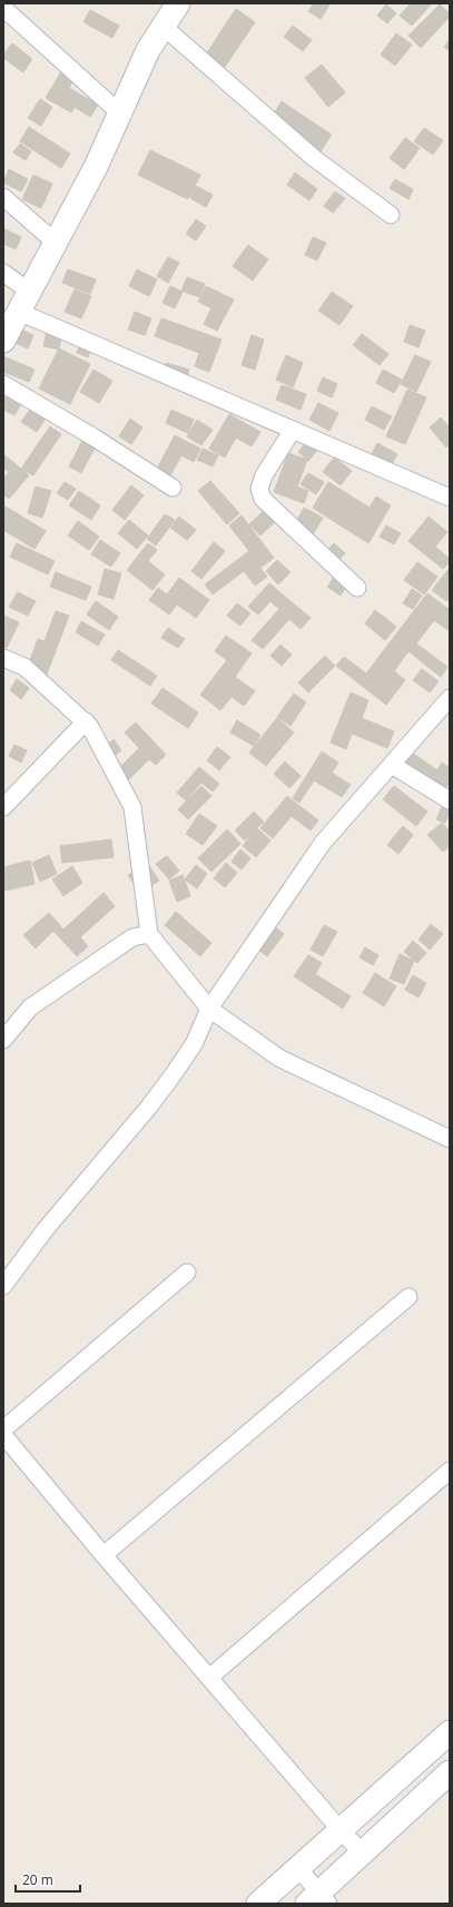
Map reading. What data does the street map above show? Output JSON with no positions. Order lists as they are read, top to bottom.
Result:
{
  "scale_bar": "20 m"
}
